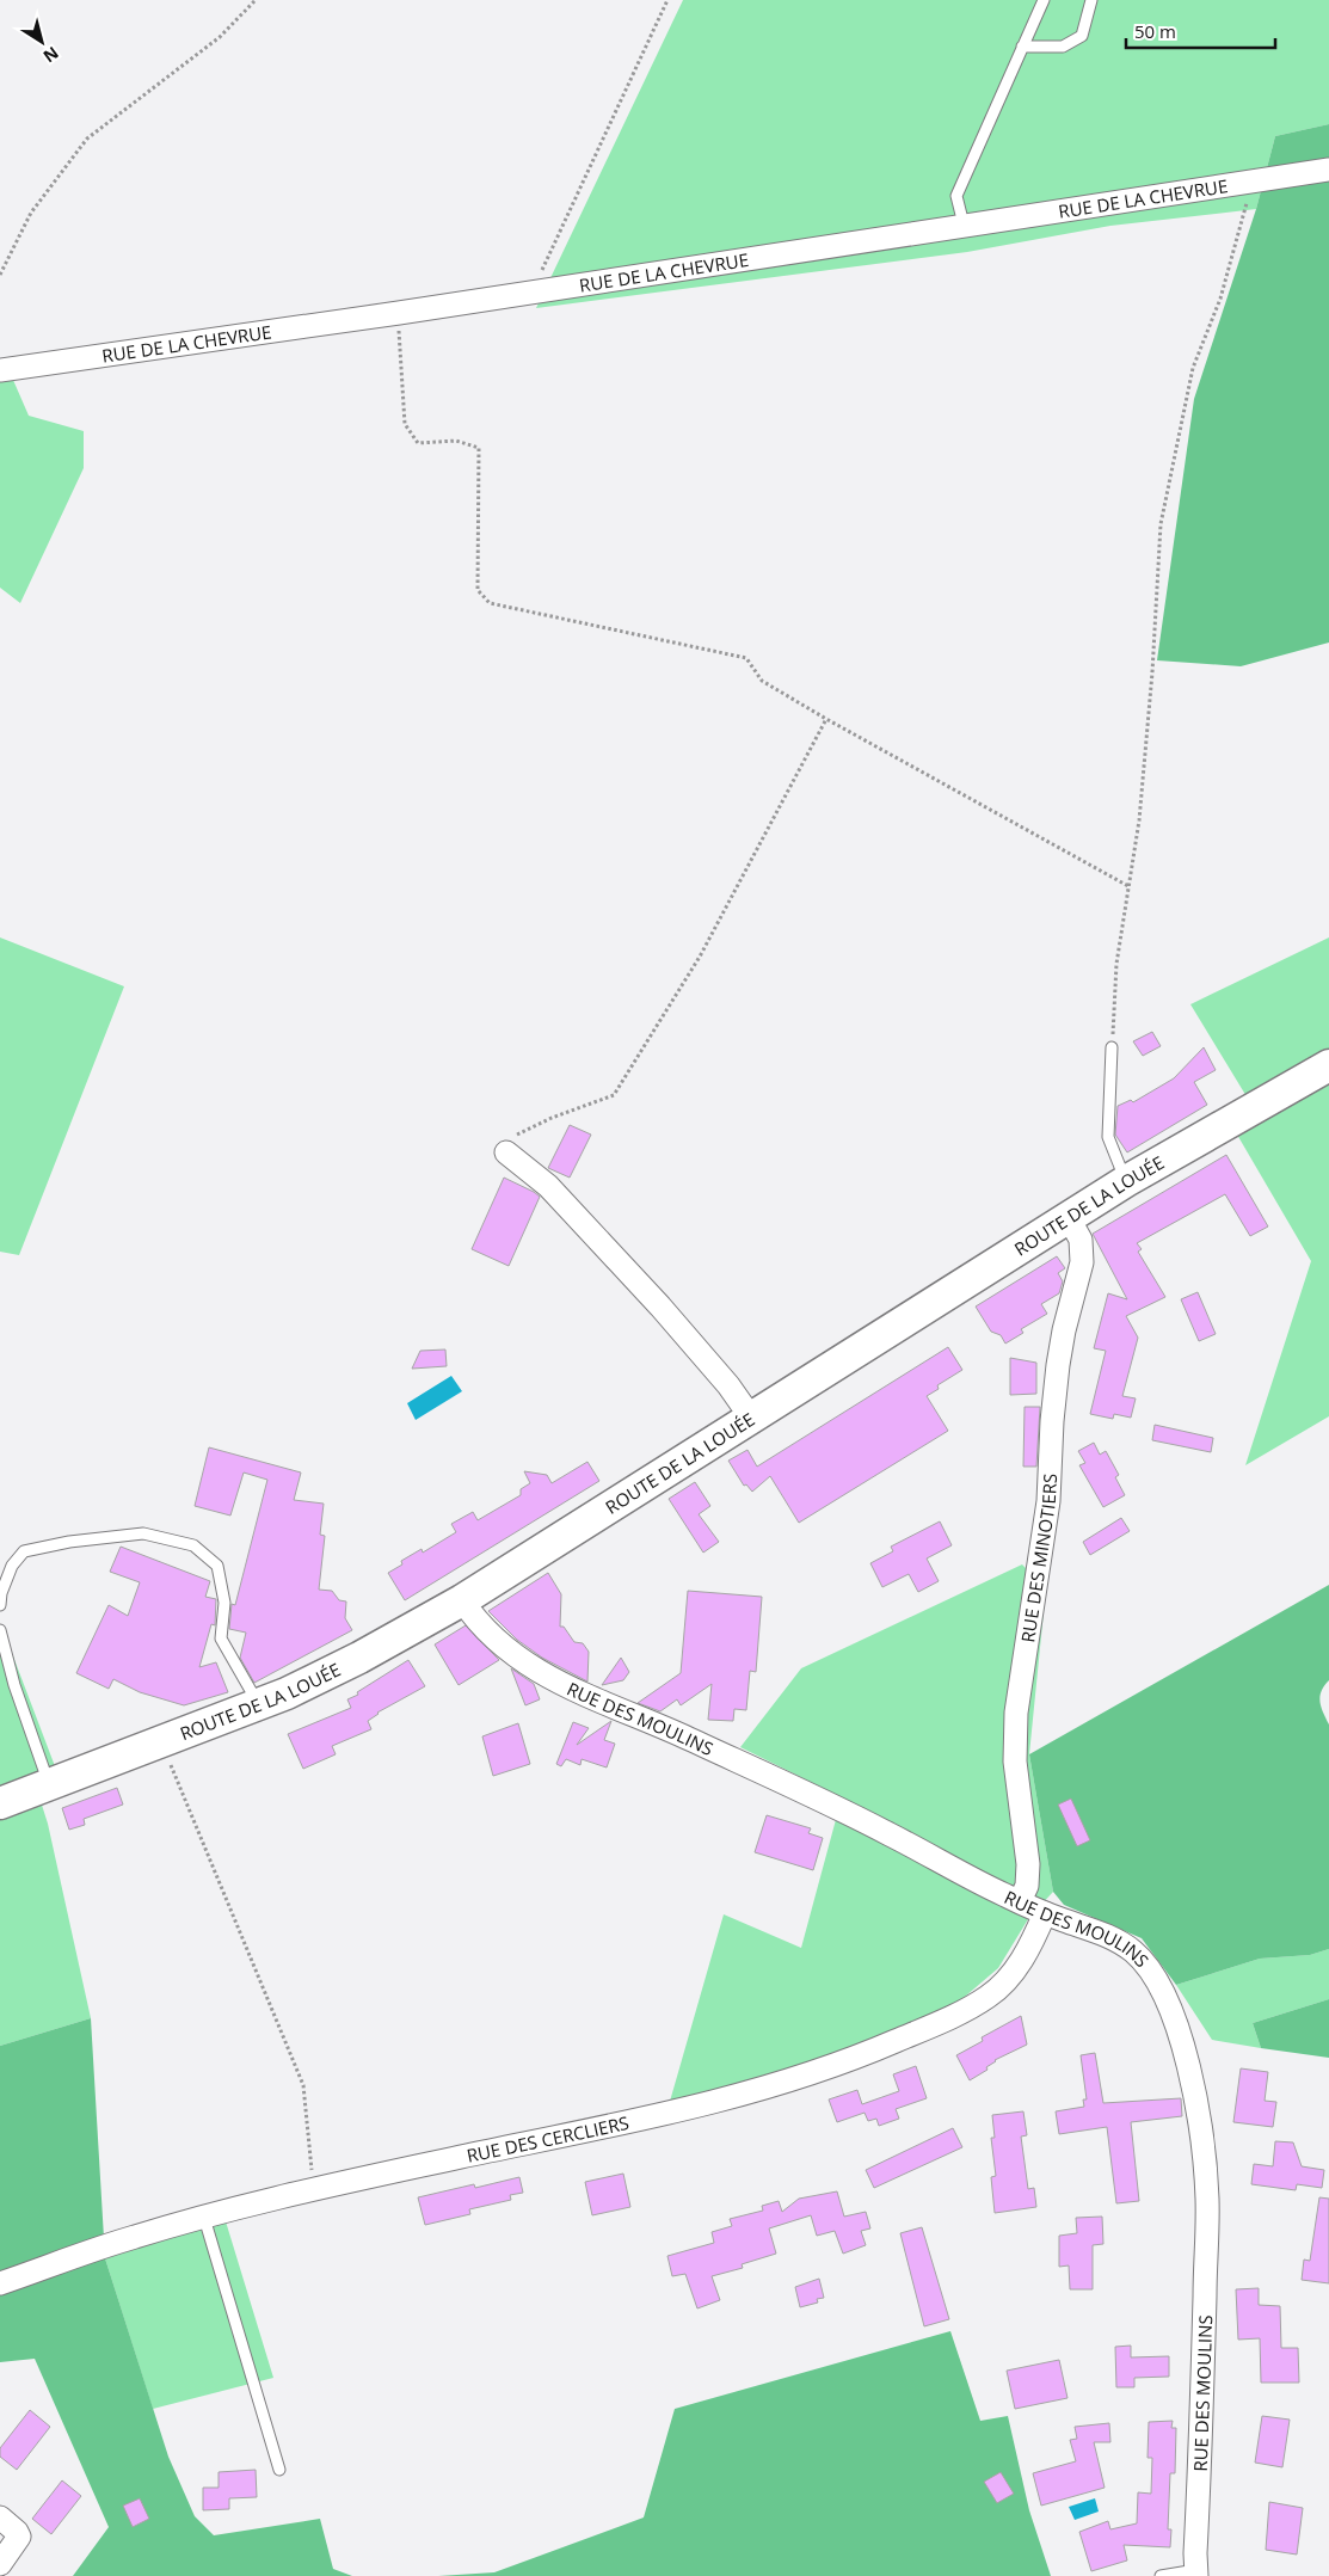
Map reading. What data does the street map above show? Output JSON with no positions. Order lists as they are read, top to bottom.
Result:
{
  "streets": {
    "main road": ["ROUTE DE LA LOUÉE"],
    "street": [
      "RUE DE LA CHEVRUE",
      "RUE DES MINOTIERS",
      "RUE DES MOULINS",
      "RUE DES CERCLIERS"
    ]
  },
  "crossings": [
    ["ROUTE DE LA LOUÉE", "RUE DES MINOTIERS"],
    ["ROUTE DE LA LOUÉE", "RUE DES MOULINS"],
    ["RUE DES MINOTIERS", "RUE DES MOULINS"],
    ["RUE DES MOULINS", "RUE DES CERCLIERS"]
  ],
  "scale_bar": "50 m",
  "north": "bottom right"
}
